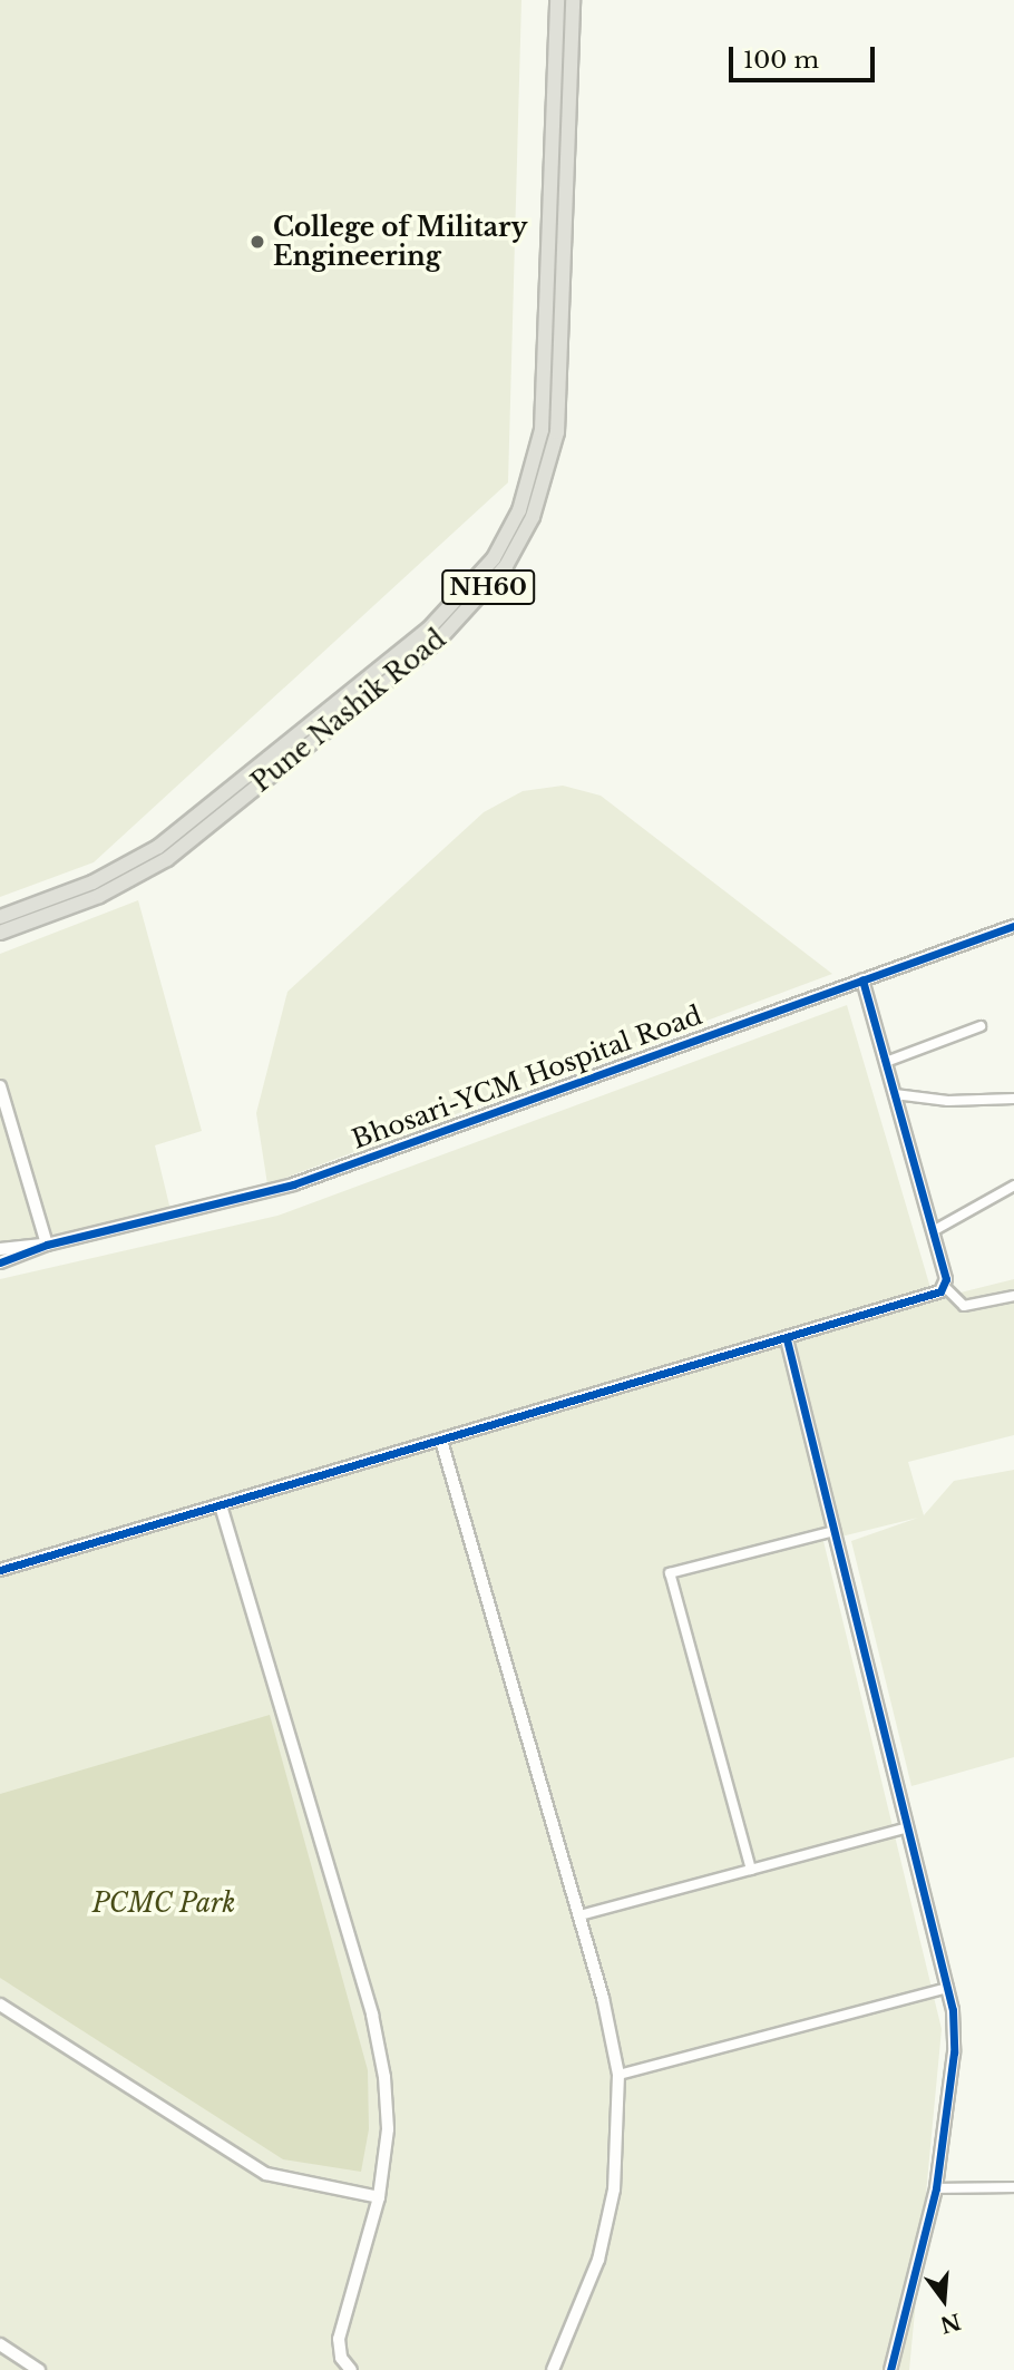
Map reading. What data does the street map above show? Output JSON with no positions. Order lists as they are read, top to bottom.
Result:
{
  "streets": {
    "highway": ["NH60", "Pune Nashik Road"],
    "street": ["Bhosari-YCM Hospital Road"]
  },
  "parks": ["PCMC Park"],
  "places": ["College of Military Engineering"],
  "scale_bar": "100 m",
  "north": "bottom"
}
